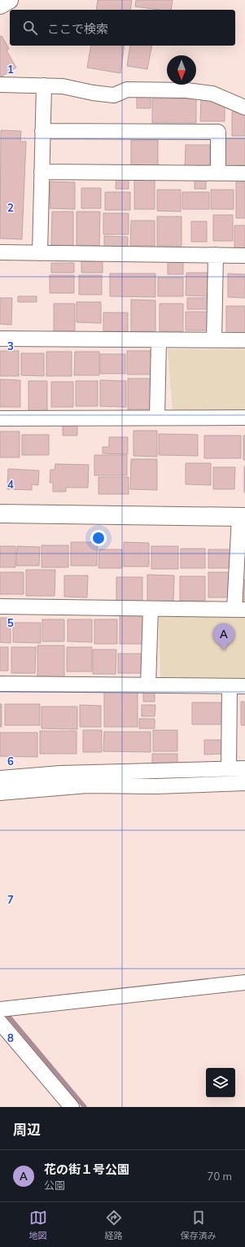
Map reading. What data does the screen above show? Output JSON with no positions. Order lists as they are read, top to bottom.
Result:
{
  "north": "bottom",
  "page": {
    "search": "ここで検索",
    "pins": "A",
    "heading": "周辺",
    "list": [
      {
        "mark": "A",
        "name": "花の街１号公園",
        "note": "公園",
        "value": "70 m"
      }
    ],
    "nav": ["地図", "経路", "保存済み"]
  },
  "grid": {
    "rows": [
      "1",
      "2",
      "3",
      "4",
      "5",
      "6",
      "7",
      "8"
    ]
  }
}
